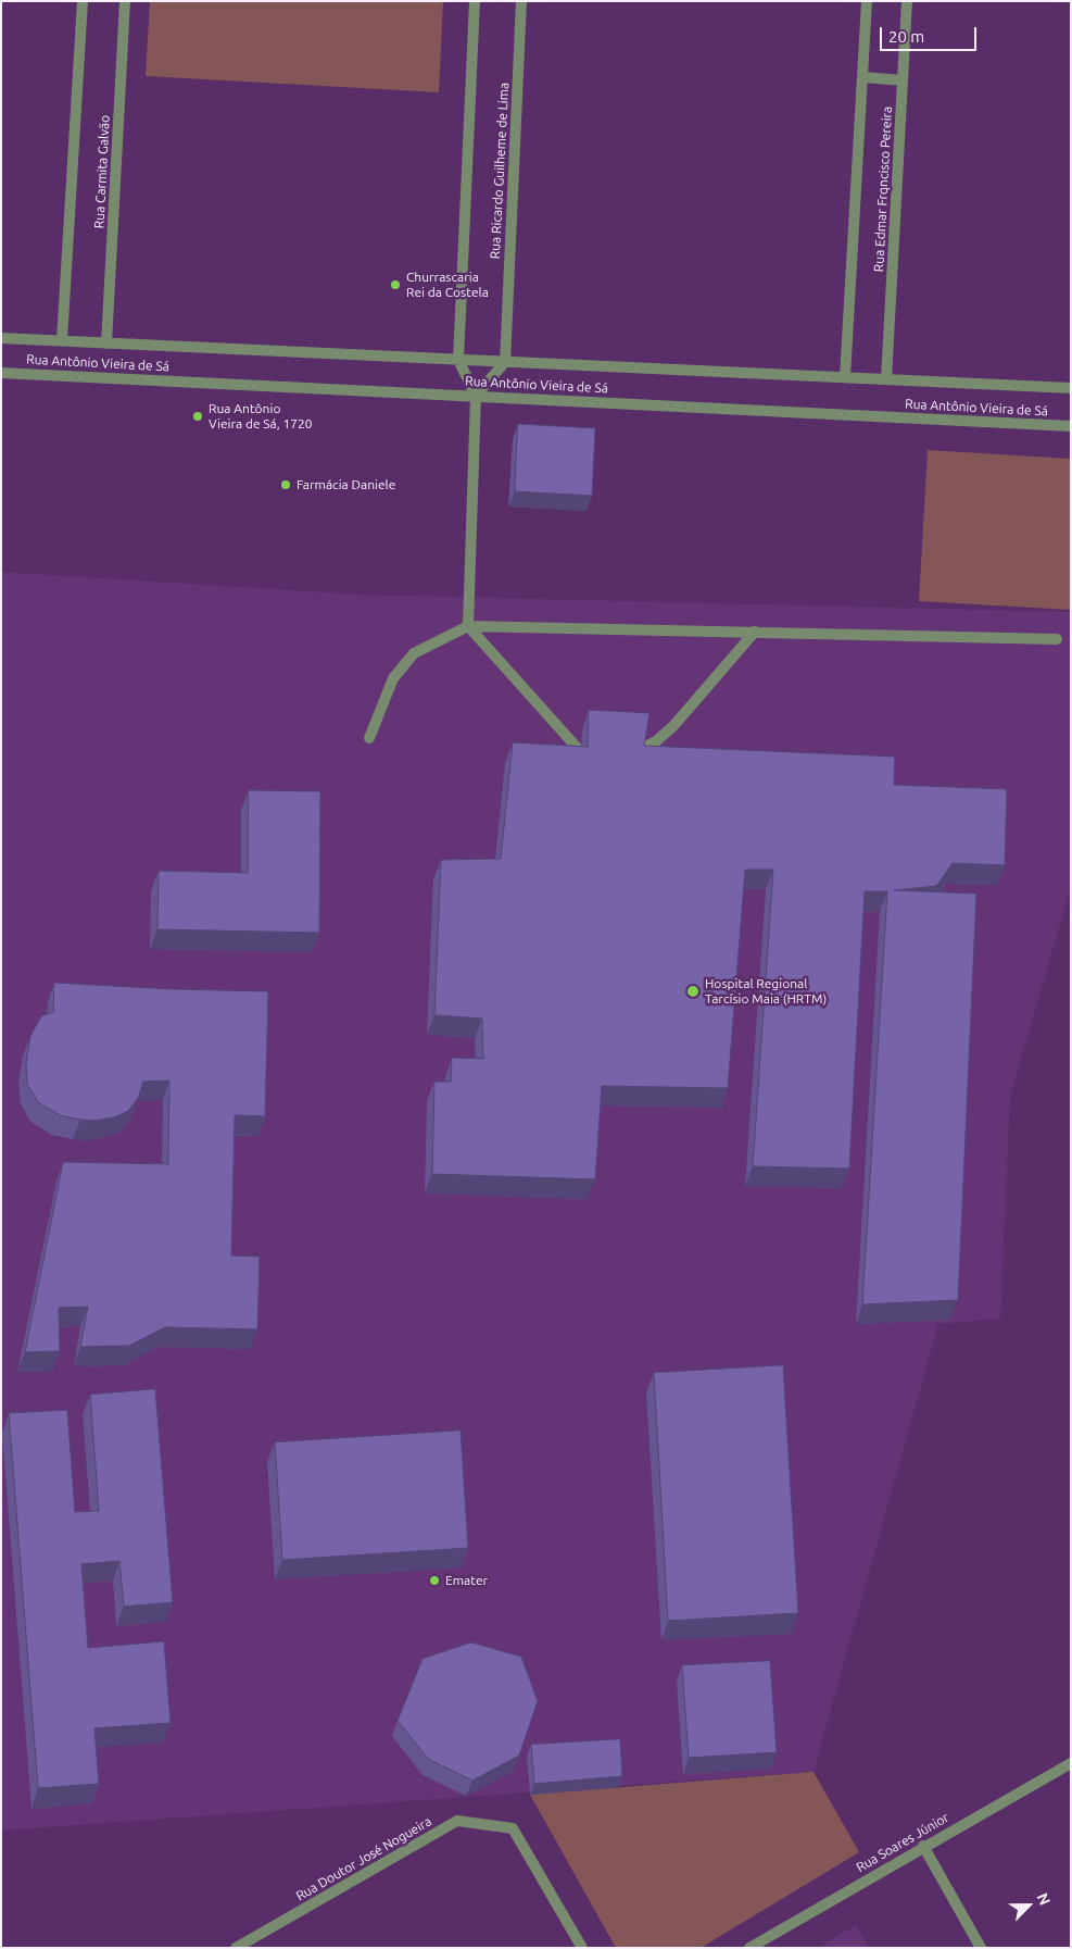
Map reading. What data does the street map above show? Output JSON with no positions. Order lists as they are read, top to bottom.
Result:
{
  "streets": {
    "street": [
      "Rua Ricardo Guilheme de Lima",
      "Rua Carmita Galvão",
      "Rua Edmar Frqncisco Pereira",
      "Rua Antônio Vieira de Sá",
      "Rua Soares Júnior",
      "Rua Doutor José Nogueira"
    ]
  },
  "crossings": [
    ["Rua Ricardo Guilheme de Lima", "Rua Antônio Vieira de Sá"],
    ["Rua Carmita Galvão", "Rua Antônio Vieira de Sá"],
    ["Rua Edmar Frqncisco Pereira", "Rua Antônio Vieira de Sá"]
  ],
  "places": [
    "Churrascaria Rei da Costela",
    "Rua Antônio Vieira de Sá, 1720",
    "Farmácia Daniele",
    "Hospital Regional Tarcísio Maia (HRTM)",
    "Emater"
  ],
  "scale_bar": "20 m",
  "north": "top right"
}
